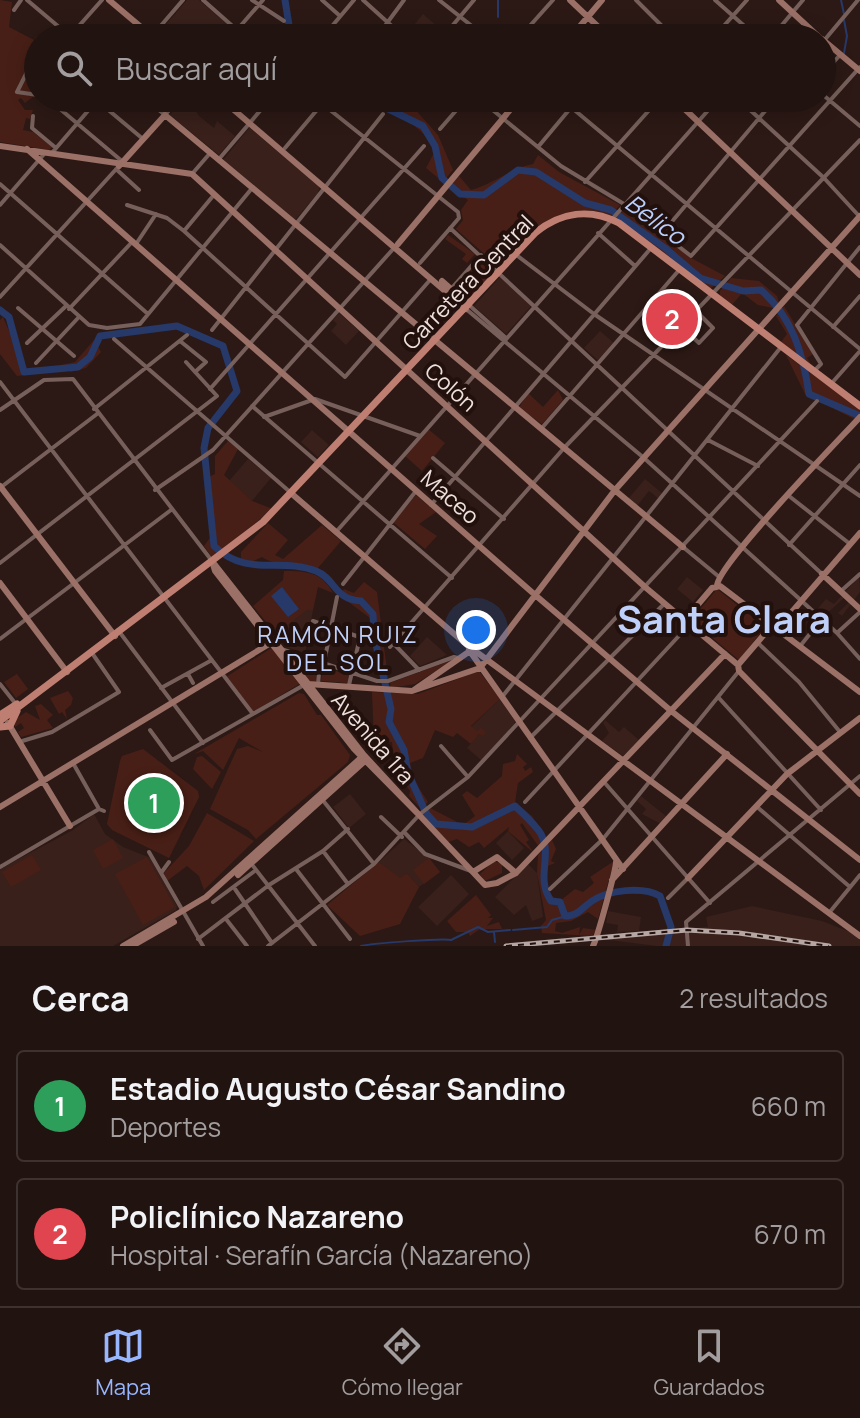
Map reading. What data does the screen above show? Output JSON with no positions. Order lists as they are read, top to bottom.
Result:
{
  "streets": {
    "main road": ["Carretera Central"],
    "street": ["Colón", "Maceo", "Avenida 1ra"]
  },
  "crossings": [
    ["Carretera Central", "Colón"],
    ["Carretera Central", "Maceo"]
  ],
  "districts": ["Santa Clara", "RAMÓN RUIZ DEL SOL"],
  "water": ["Bélico"],
  "page": {
    "search": "Buscar aquí",
    "pins": ["2", "1"],
    "heading": ["Cerca", "2 resultados"],
    "list": [
      {
        "mark": "1",
        "name": "Estadio Augusto César Sandino",
        "note": "Deportes",
        "value": "660 m"
      },
      {
        "mark": "2",
        "name": "Policlínico Nazareno",
        "note": "Hospital · Serafín García (Nazareno)",
        "value": "670 m"
      }
    ],
    "nav": ["Mapa", "Cómo llegar", "Guardados"]
  }
}
